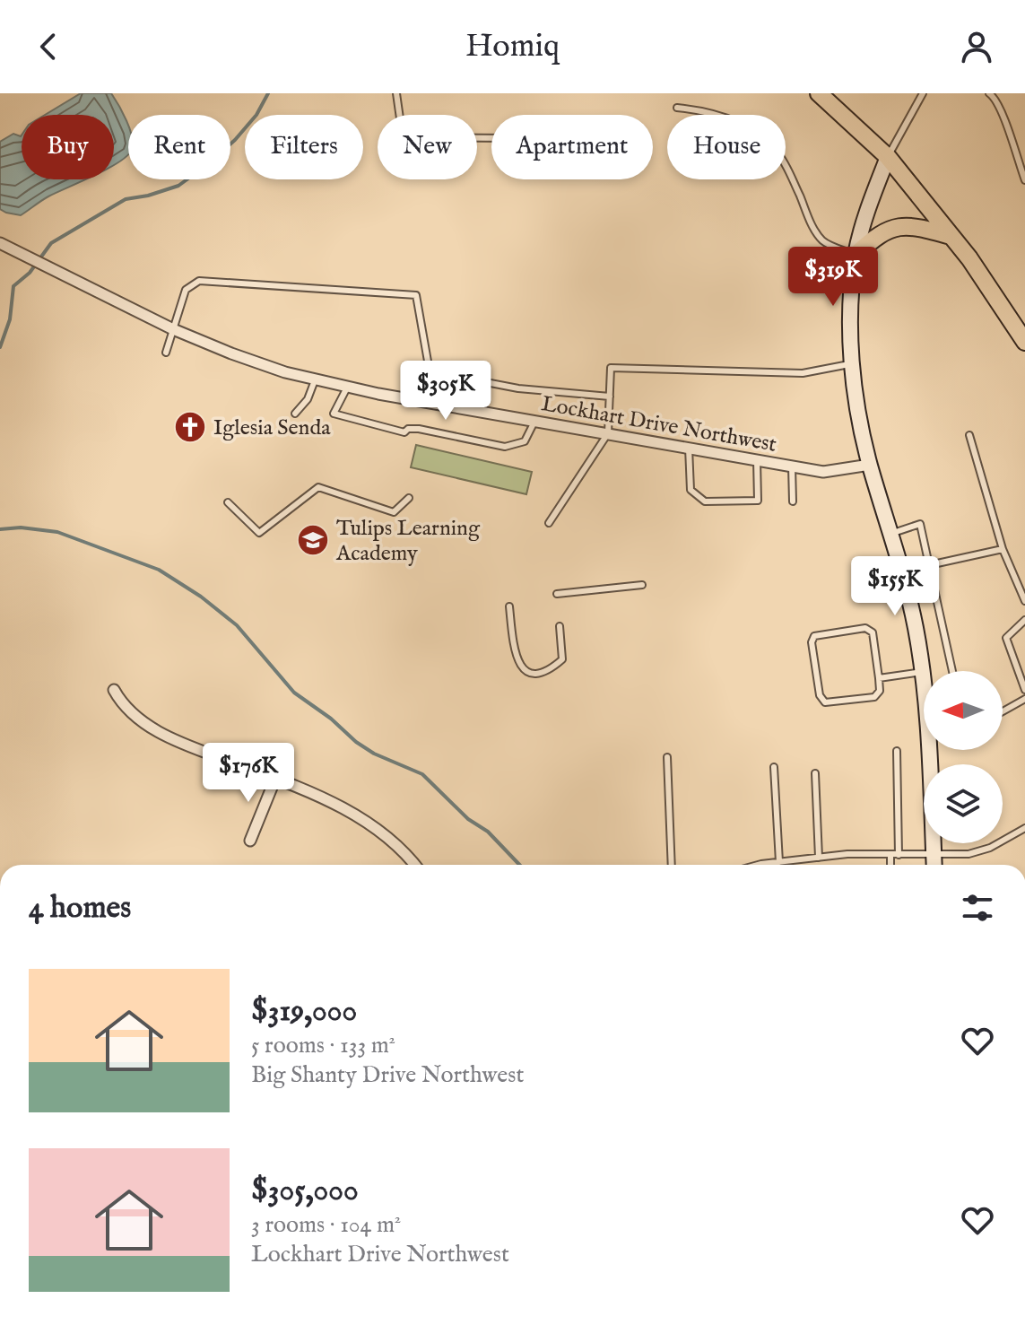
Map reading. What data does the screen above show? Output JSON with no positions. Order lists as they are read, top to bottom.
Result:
{
  "streets": {
    "street": ["Lockhart Drive Northwest"]
  },
  "places": {
    "church": ["Iglesia Senda"],
    "school or university": ["Tulips Learning Academy"]
  },
  "north": "left",
  "page": {
    "header": "Homiq",
    "chip": [
      "Buy",
      "Rent",
      "Filters",
      "New",
      "Apartment",
      "House"
    ],
    "price": [
      "$319K",
      "$305K",
      "$155K",
      "$176K"
    ],
    "heading": "4 homes",
    "list": [
      {
        "name": "$319,000",
        "note": "5 rooms · 133 m² · Big Shanty Drive Northwest"
      },
      {
        "name": "$305,000",
        "note": "3 rooms · 104 m² · Lockhart Drive Northwest"
      }
    ]
  }
}
